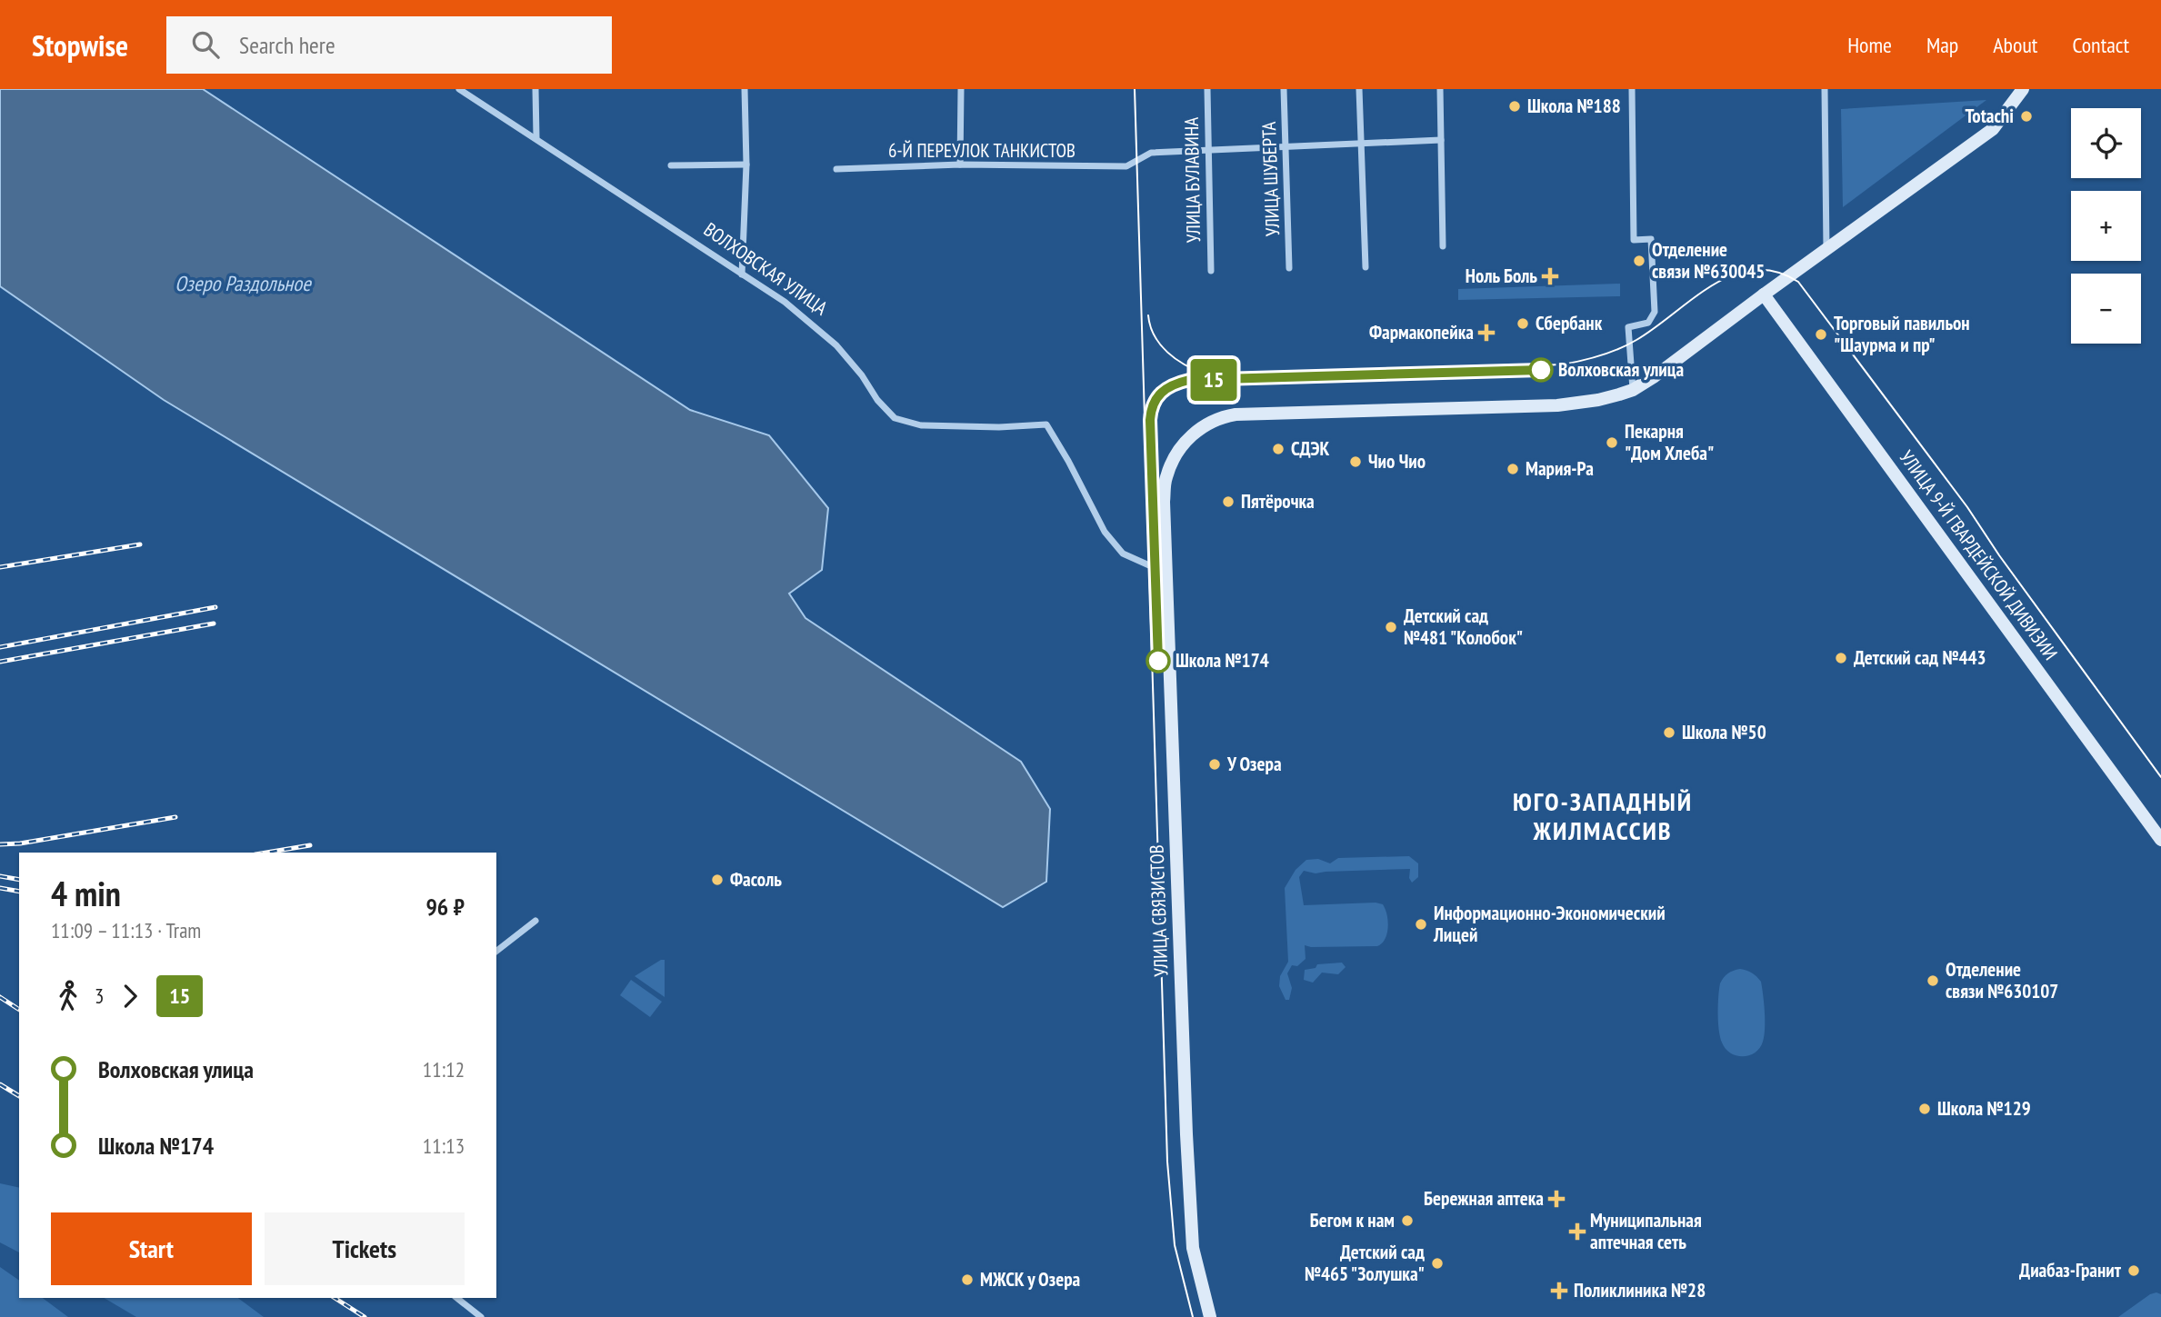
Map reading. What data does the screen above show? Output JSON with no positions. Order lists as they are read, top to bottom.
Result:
{
  "streets": {
    "main road": ["УЛИЦА 9-Й ГВАРДЕЙСКОЙ ДИВИЗИИ", "УЛИЦА СВЯЗИСТОВ"],
    "street": [
      "6-Й ПЕРЕУЛОК ТАНКИСТОВ",
      "УЛИЦА ШУБЕРТА",
      "УЛИЦА БУЛАВИНА",
      "ВОЛХОВСКАЯ УЛИЦА"
    ]
  },
  "crossings": [
    ["6-Й ПЕРЕУЛОК ТАНКИСТОВ", "УЛИЦА БУЛАВИНА"],
    ["ВОЛХОВСКАЯ УЛИЦА", "УЛИЦА СВЯЗИСТОВ"]
  ],
  "districts": ["ЮГО-ЗАПАДНЫЙ ЖИЛМАССИВ"],
  "water": ["Озеро Раздольное"],
  "places": {
    "other": [
      "Школа №188",
      "Totachi",
      "Отделение связи №630045",
      "Сбербанк",
      "Торговый павильон \"Шаурма и пр\"",
      "Волховская улица",
      "Пекарня \"Дом Хлеба\"",
      "СДЭК",
      "Чио Чио",
      "Мария-Ра",
      "Пятёрочка",
      "Детский сад №481 \"Колобок\"",
      "Детский сад №443",
      "Школа №174",
      "Школа №50",
      "У Озера",
      "Фасоль",
      "Информационно-Экономический Лицей",
      "Отделение связи №630107",
      "Школа №129",
      "Бегом к нам",
      "Детский сад №465 \"Золушка\"",
      "Диабаз-Гранит",
      "МЖСК у Озера"
    ],
    "health": [
      "Ноль Боль",
      "Фармакопейка",
      "Бережная аптека",
      "Муниципальная аптечная сеть",
      "Поликлиника №28"
    ]
  },
  "lines": ["tram line 15"],
  "page": {
    "header": "Stopwise",
    "search": "Search here",
    "nav": [
      "Home",
      "Map",
      "About",
      "Contact"
    ],
    "on_map": "15",
    "map_buttons": ["+", "−"],
    "heading": ["4 min", "11:09 – 11:13 · Tram", "96 ₽"],
    "legs": ["3", "15"],
    "list": [
      {
        "name": "Волховская улица",
        "value": "11:12"
      },
      {
        "name": "Школа №174",
        "value": "11:13"
      }
    ],
    "buttons": ["Start", "Tickets"]
  }
}
